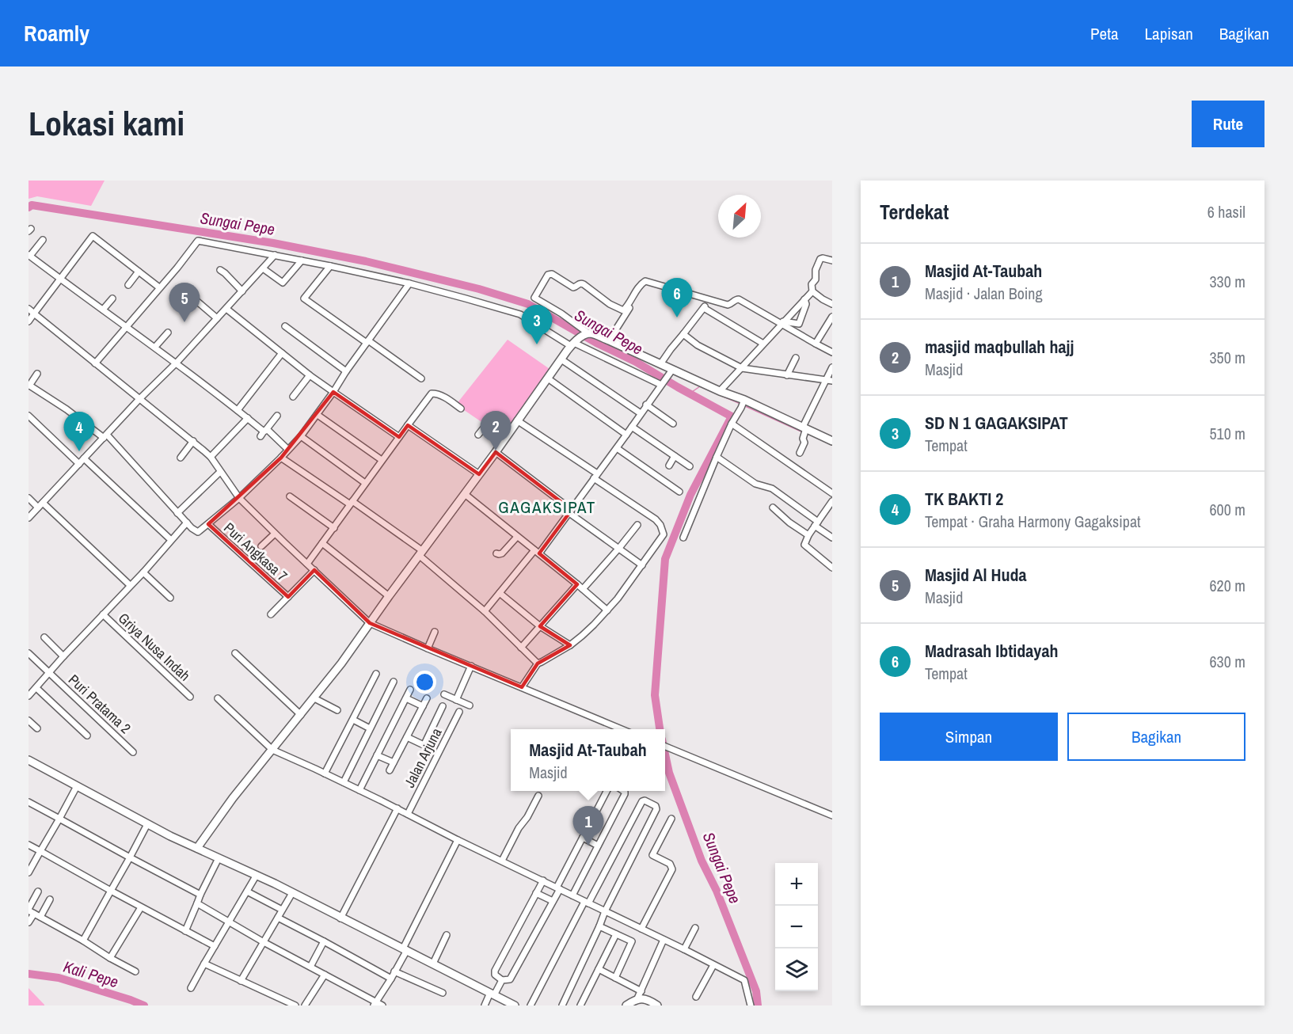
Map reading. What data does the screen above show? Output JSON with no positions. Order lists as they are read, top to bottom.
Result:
{
  "streets": {
    "street": [
      "Puri Angkasa 7",
      "Griya Nusa Indah",
      "Puri Pratama 2",
      "Jalan Arjuna"
    ]
  },
  "districts": ["GAGAKSIPAT"],
  "water": ["Sungai Pepe", "Kali Pepe"],
  "north": "top right",
  "page": {
    "header": "Roamly",
    "nav": ["Peta", "Lapisan", "Bagikan"],
    "buttons": [
      "Rute",
      ["Simpan", "Bagikan"]
    ],
    "title": "Lokasi kami",
    "heading": ["Terdekat", "6 hasil"],
    "list": [
      {
        "mark": "1",
        "name": "Masjid At-Taubah",
        "note": "Masjid · Jalan Boing",
        "value": "330 m"
      },
      {
        "mark": "2",
        "name": "masjid maqbullah hajj",
        "note": "Masjid",
        "value": "350 m"
      },
      {
        "mark": "3",
        "name": "SD N 1 GAGAKSIPAT",
        "note": "Tempat",
        "value": "510 m"
      },
      {
        "mark": "4",
        "name": "TK BAKTI 2",
        "note": "Tempat · Graha Harmony Gagaksipat",
        "value": "600 m"
      },
      {
        "mark": "5",
        "name": "Masjid Al Huda",
        "note": "Masjid",
        "value": "620 m"
      },
      {
        "mark": "6",
        "name": "Madrasah Ibtidayah",
        "note": "Tempat",
        "value": "630 m"
      }
    ],
    "pins": [
      "6",
      "5",
      "3",
      "2",
      "4",
      "1"
    ],
    "popup": ["Masjid At-Taubah", "Masjid"],
    "map_buttons": ["+", "−"]
  }
}
